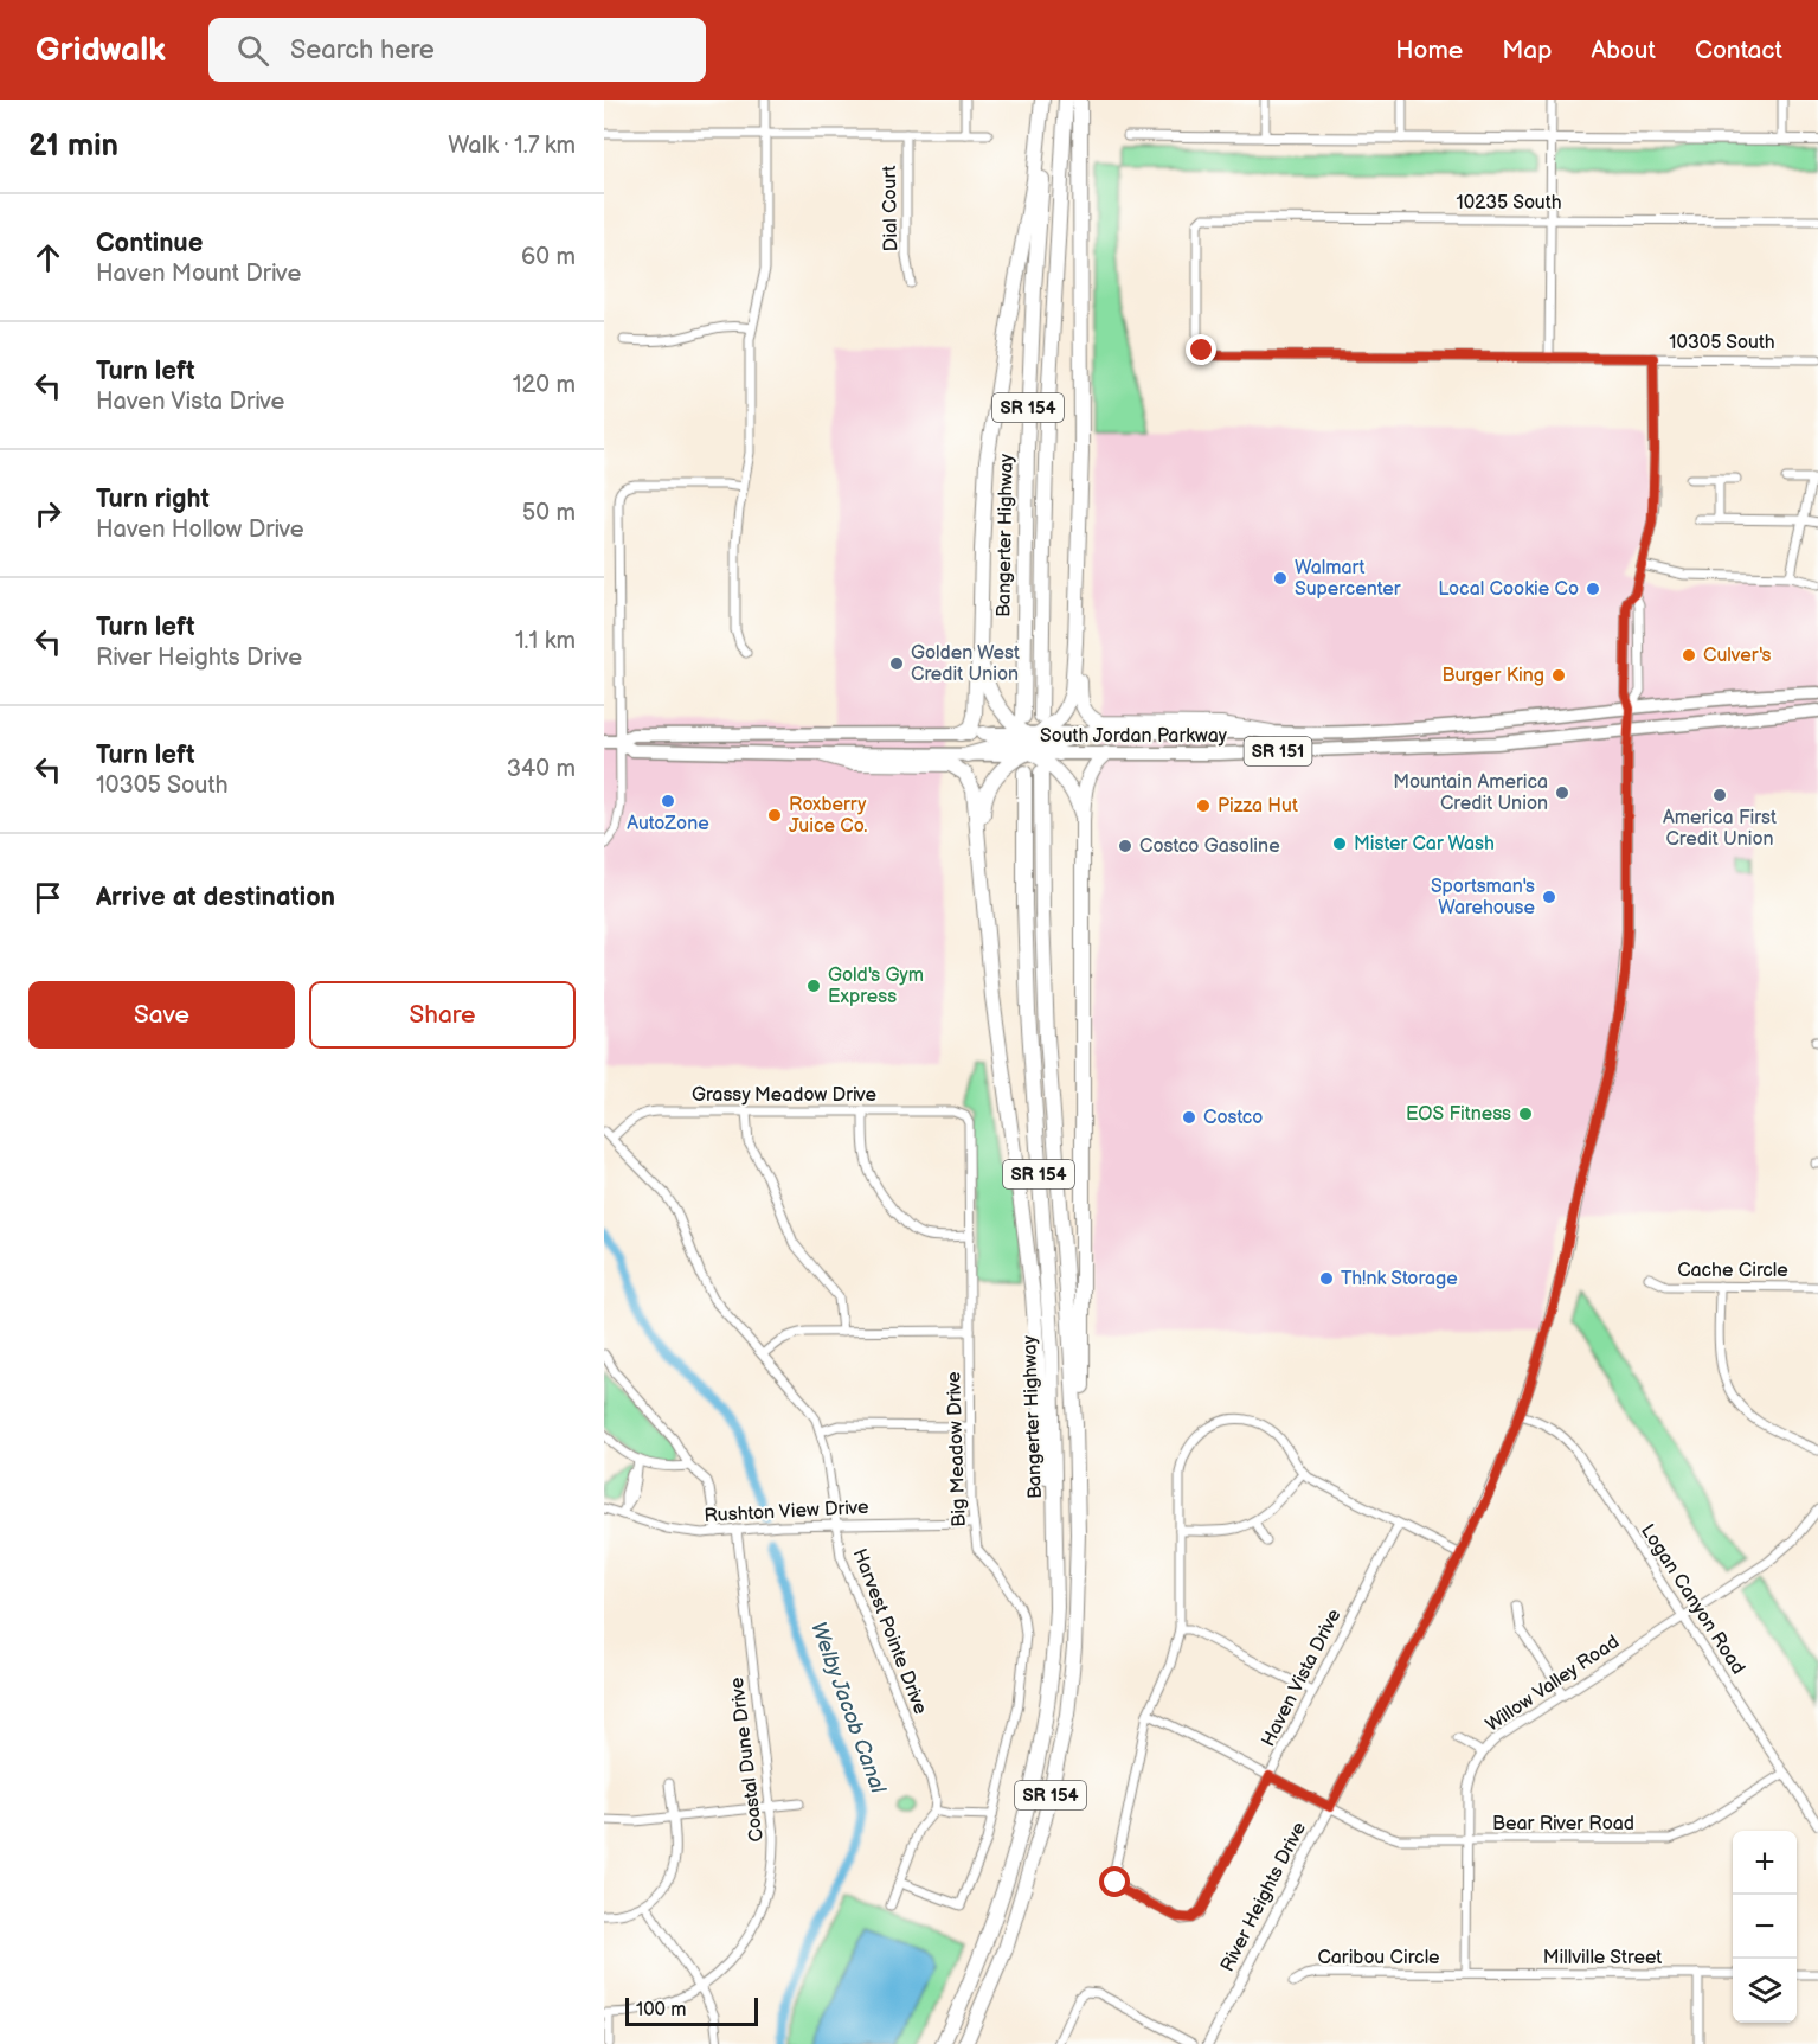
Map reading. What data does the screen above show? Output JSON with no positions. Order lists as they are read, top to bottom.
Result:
{
  "streets": {
    "highway": ["SR 154", "Bangerter Highway"],
    "main road": ["South Jordan Parkway", "SR 151"],
    "street": [
      "10235 South",
      "Dial Court",
      "10305 South",
      "Grassy Meadow Drive",
      "Cache Circle",
      "Big Meadow Drive",
      "Rushton View Drive",
      "Logan Canyon Road",
      "Harvest Pointe Drive",
      "Haven Vista Drive",
      "Willow Valley Road",
      "Coastal Dune Drive",
      "Bear River Road",
      "River Heights Drive",
      "Caribou Circle",
      "Millville Street"
    ]
  },
  "crossings": [
    ["10235 South", "10305 South"],
    ["10305 South", "River Heights Drive"],
    ["South Jordan Parkway", "River Heights Drive"],
    ["Grassy Meadow Drive", "Big Meadow Drive"],
    ["Grassy Meadow Drive", "Harvest Pointe Drive"],
    ["Big Meadow Drive", "Rushton View Drive"],
    ["Rushton View Drive", "Harvest Pointe Drive"],
    ["Rushton View Drive", "Coastal Dune Drive"],
    ["Logan Canyon Road", "Willow Valley Road"],
    ["Logan Canyon Road", "Bear River Road"],
    ["Logan Canyon Road", "River Heights Drive"],
    ["Haven Vista Drive", "Bear River Road"],
    ["Willow Valley Road", "Bear River Road"],
    ["Willow Valley Road", "Caribou Circle"],
    ["Willow Valley Road", "Millville Street"],
    ["Bear River Road", "River Heights Drive"],
    ["Caribou Circle", "Millville Street"]
  ],
  "water": ["Welby Jacob Canal"],
  "places": [
    "Walmart Supercenter",
    "Local Cookie Co",
    "Culver's",
    "Golden West Credit Union",
    "Burger King",
    "Mountain America Credit Union",
    "America First Credit Union",
    "AutoZone",
    "Pizza Hut",
    "Roxberry Juice Co.",
    "Mister Car Wash",
    "Costco Gasoline",
    "Sportsman's Warehouse",
    "Gold's Gym Express",
    "EOS Fitness",
    "Costco",
    "Th!nk Storage"
  ],
  "scale_bar": "100 m",
  "page": {
    "header": "Gridwalk",
    "search": "Search here",
    "nav": [
      "Home",
      "Map",
      "About",
      "Contact"
    ],
    "heading": ["21 min", "Walk · 1.7 km"],
    "list": [
      ["Continue", "Haven Mount Drive", "60 m"],
      ["Turn left", "Haven Vista Drive", "120 m"],
      ["Turn right", "Haven Hollow Drive", "50 m"],
      ["Turn left", "River Heights Drive", "1.1 km"],
      ["Turn left", "10305 South", "340 m"],
      "Arrive at destination"
    ],
    "buttons": ["Save", "Share"],
    "map_buttons": ["+", "−"],
    "scale": "100 m"
  }
}
